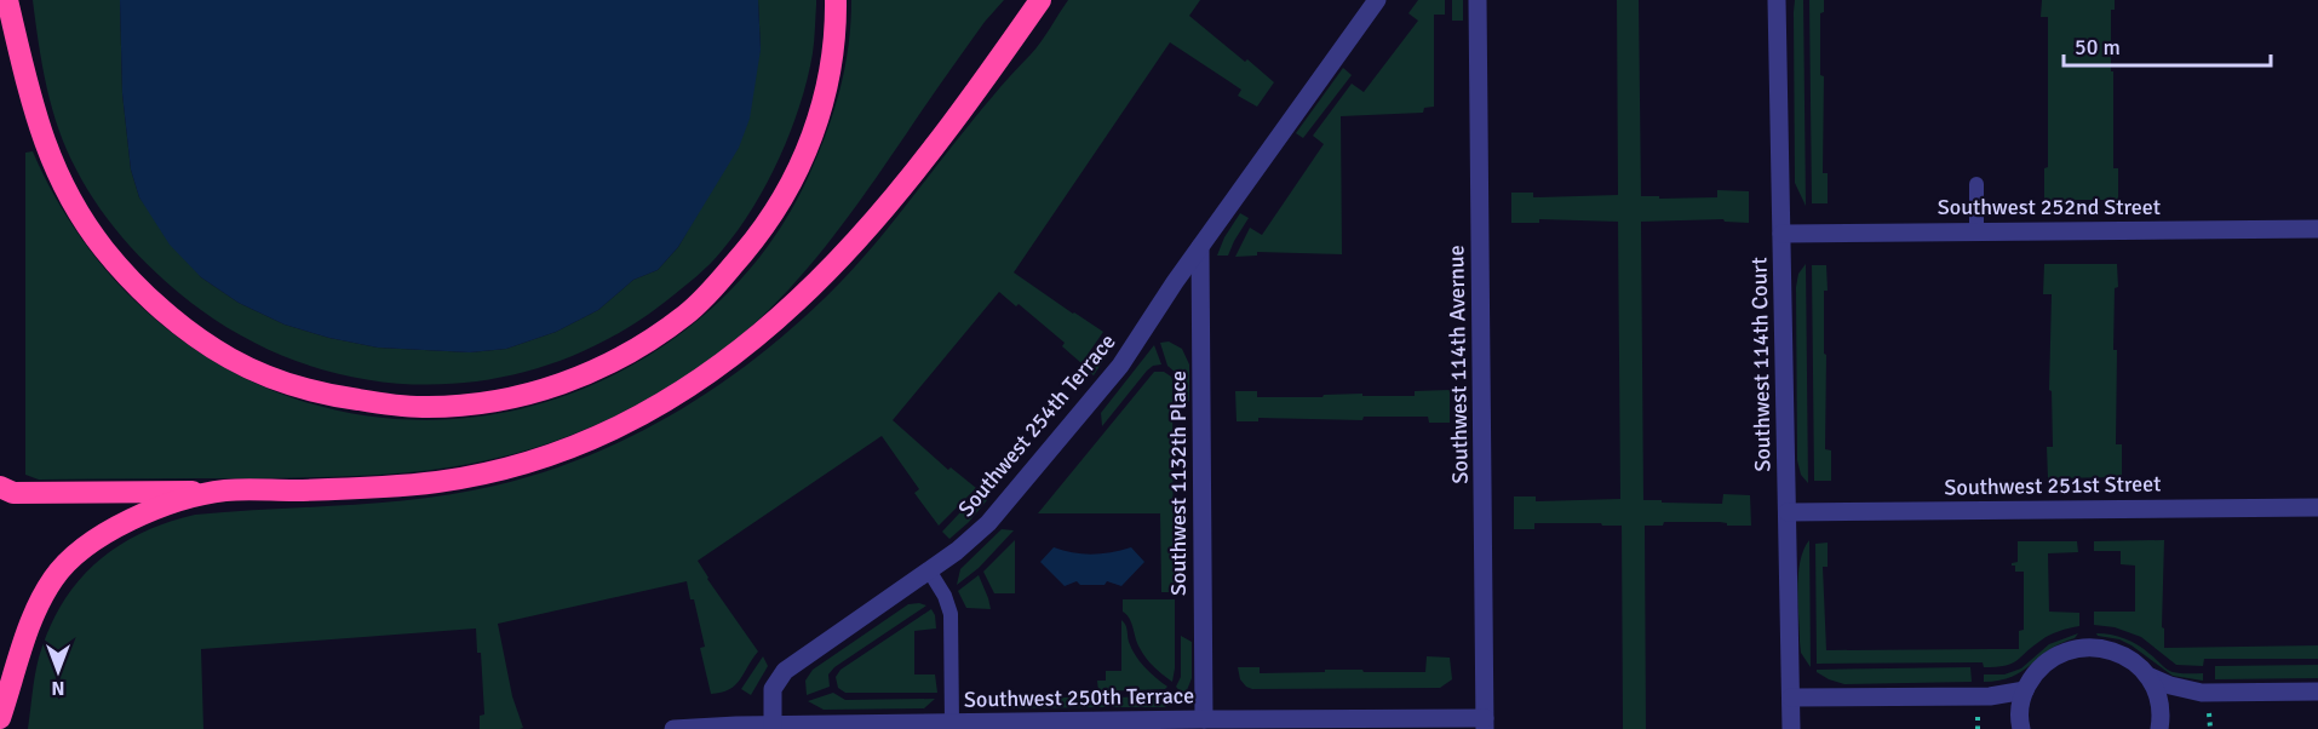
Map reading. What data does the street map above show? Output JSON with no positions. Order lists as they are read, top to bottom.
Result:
{
  "streets": {
    "street": [
      "Southwest 252nd Street",
      "Southwest 114th Avernue",
      "Southwest 114th Court",
      "Southwest 254th Terrace",
      "Southwest 1132th Place",
      "Southwest 251st Street",
      "Southwest 250th Terrace"
    ]
  },
  "crossings": [
    ["Southwest 252nd Street", "Southwest 114th Court"],
    ["Southwest 114th Avernue", "Southwest 250th Terrace"],
    ["Southwest 114th Court", "Southwest 251st Street"],
    ["Southwest 254th Terrace", "Southwest 1132th Place"],
    ["Southwest 254th Terrace", "Southwest 250th Terrace"],
    ["Southwest 1132th Place", "Southwest 250th Terrace"]
  ],
  "scale_bar": "50 m",
  "north": "bottom"
}
